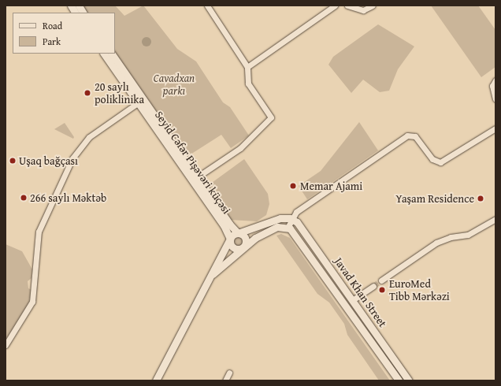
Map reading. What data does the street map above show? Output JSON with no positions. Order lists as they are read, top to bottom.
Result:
{
  "streets": {
    "street": ["Seyid Cəfər Pişəvəri küçəsi", "Javad Khan Street"]
  },
  "parks": ["Cavadxan parkı"],
  "places": [
    "20 saylı poliklinika",
    "Uşaq bağçası",
    "Memar Ajami",
    "266 saylı Məktəb",
    "Yaşam Residence",
    "EuroMed Tibb Mərkəzi"
  ],
  "legend": ["Road", "Park"]
}
